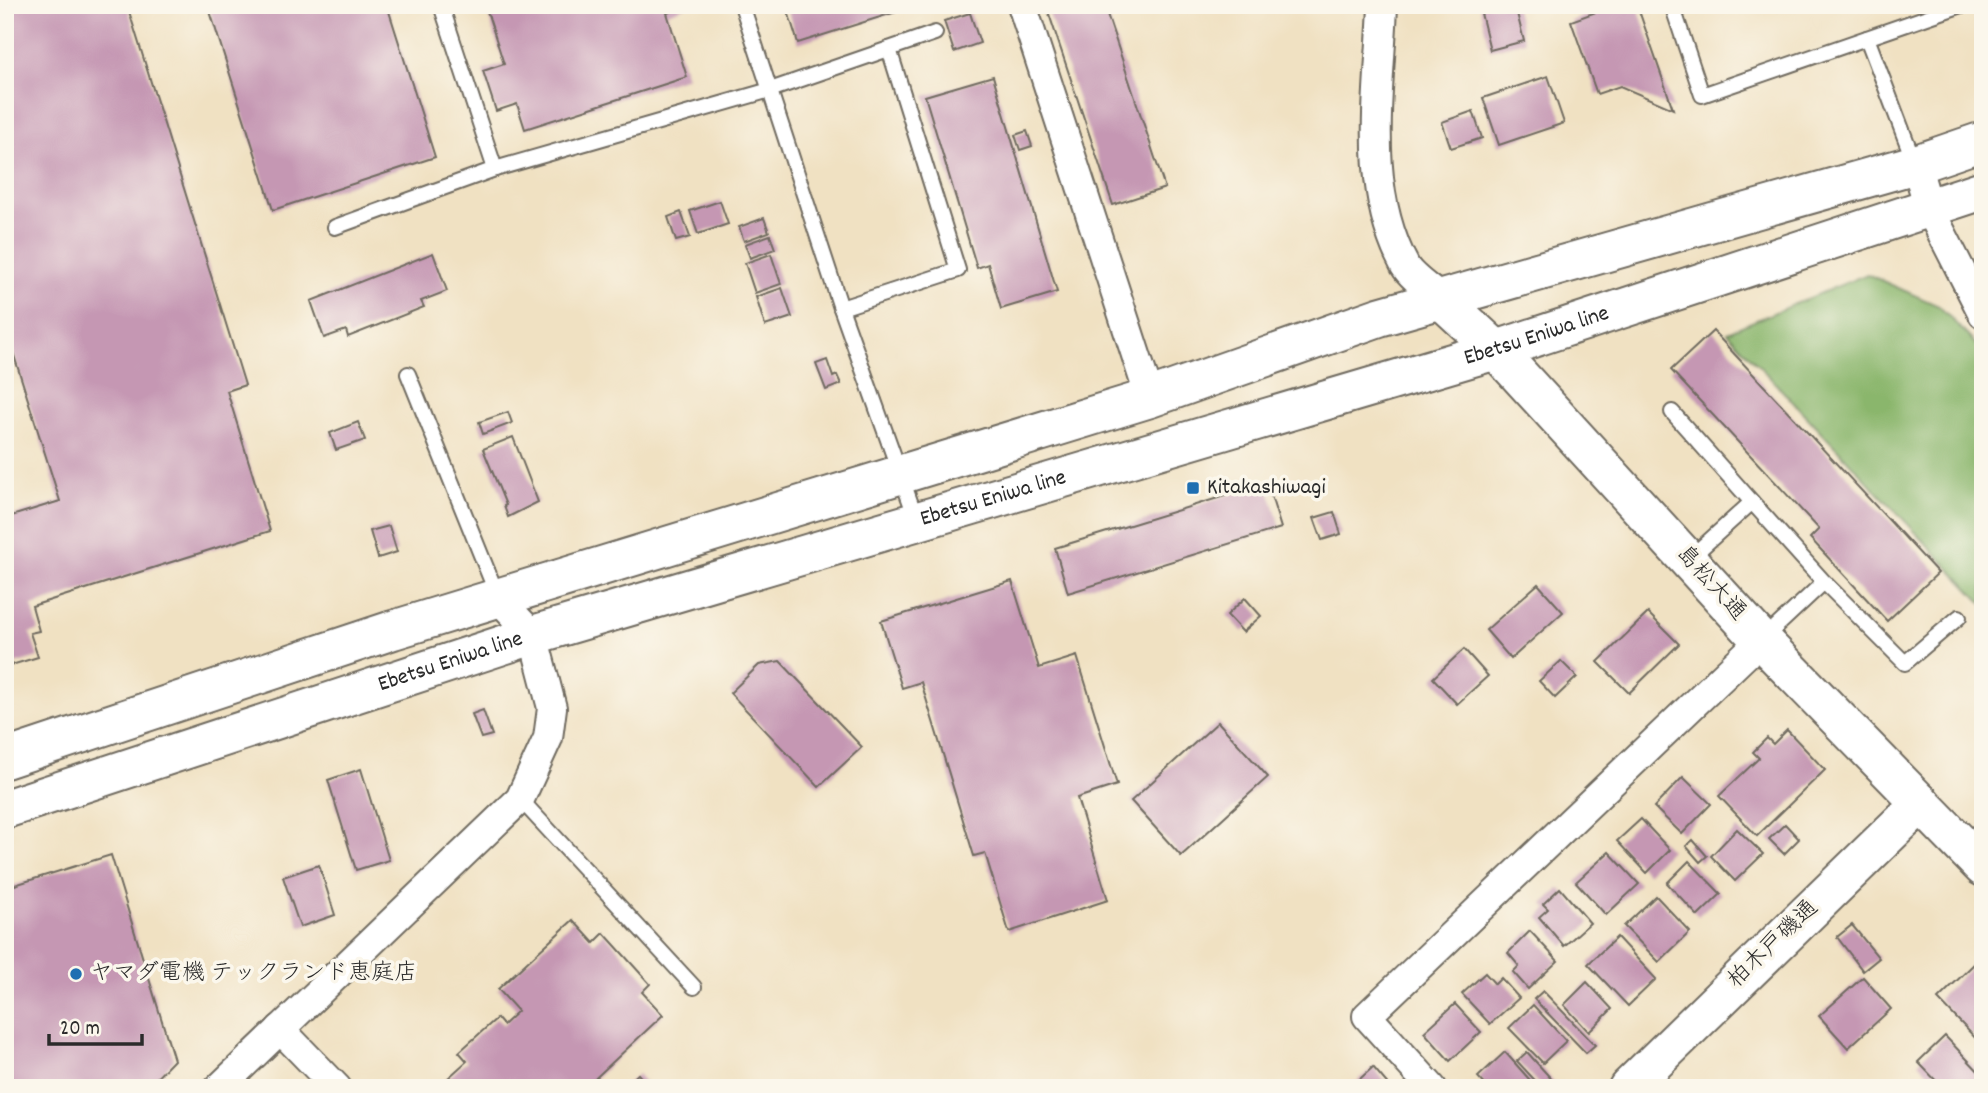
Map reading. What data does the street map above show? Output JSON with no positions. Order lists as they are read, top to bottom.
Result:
{
  "streets": {
    "main road": ["Ebetsu Eniwa line", "島松大通", "柏木戸磯通"]
  },
  "crossings": [
    ["Ebetsu Eniwa line", "島松大通"],
    ["島松大通", "柏木戸磯通"]
  ],
  "places": {
    "transit": ["Kitakashiwagi"],
    "other": ["ヤマダ電機 テックランド恵庭店"]
  },
  "scale_bar": "20 m"
}
